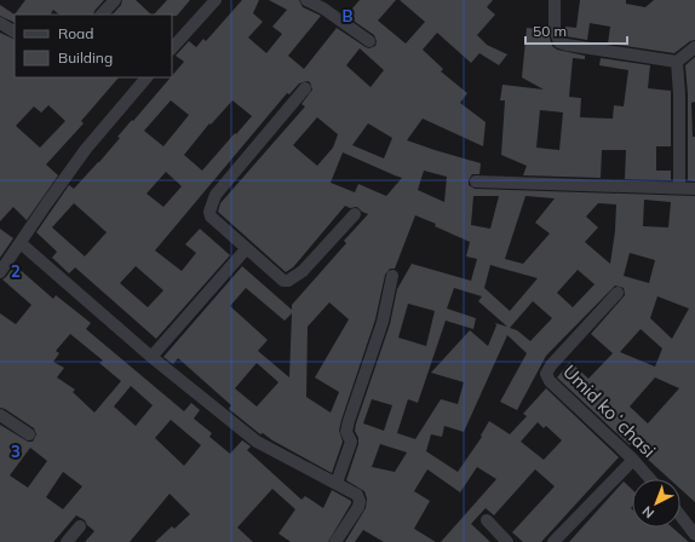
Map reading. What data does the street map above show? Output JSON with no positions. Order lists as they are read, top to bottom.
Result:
{
  "streets": {
    "street": ["Umid koʻchasi"]
  },
  "legend": ["Road", "Building"],
  "scale_bar": "50 m",
  "north": "bottom left",
  "grid": {
    "columns": ["B"],
    "rows": ["2", "3"]
  }
}
